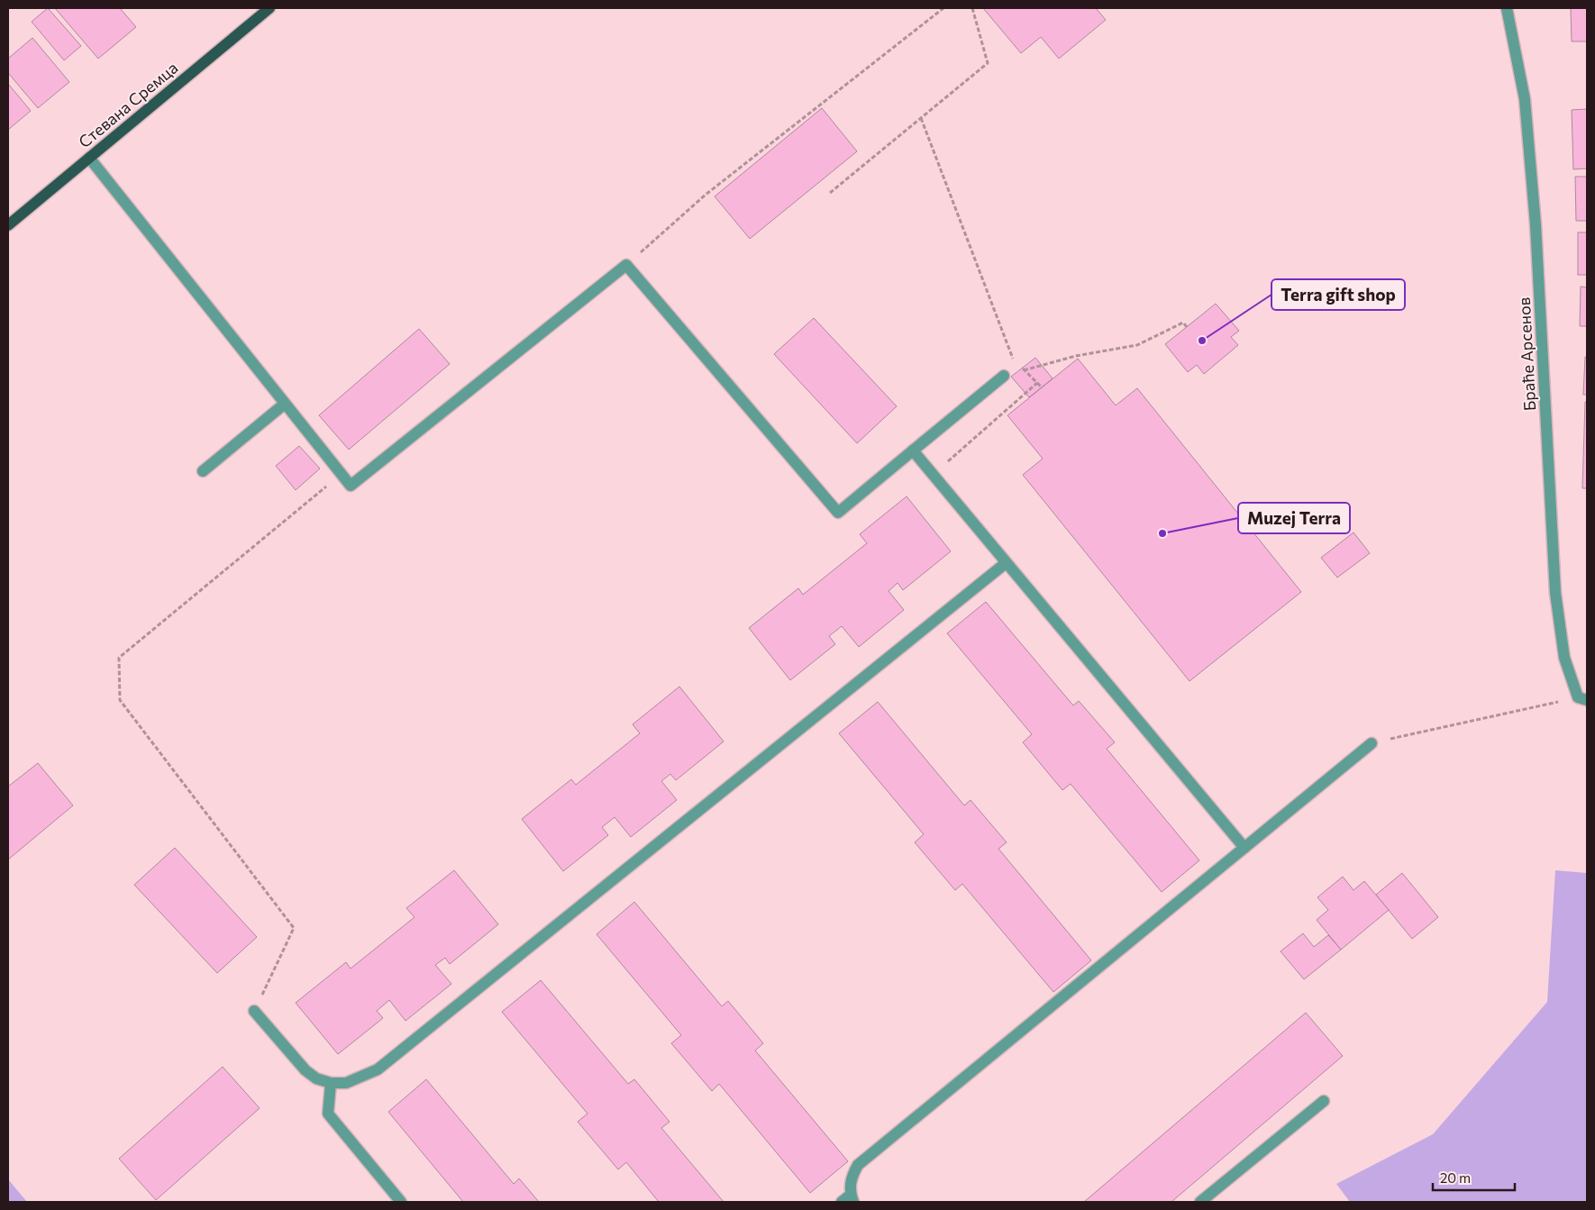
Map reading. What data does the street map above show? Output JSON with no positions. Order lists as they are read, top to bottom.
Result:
{
  "streets": {
    "main road": ["Стевана Сремца"],
    "street": ["Браће Арсенов"]
  },
  "places": ["Terra gift shop", "Muzej Terra"],
  "scale_bar": "20 m"
}
